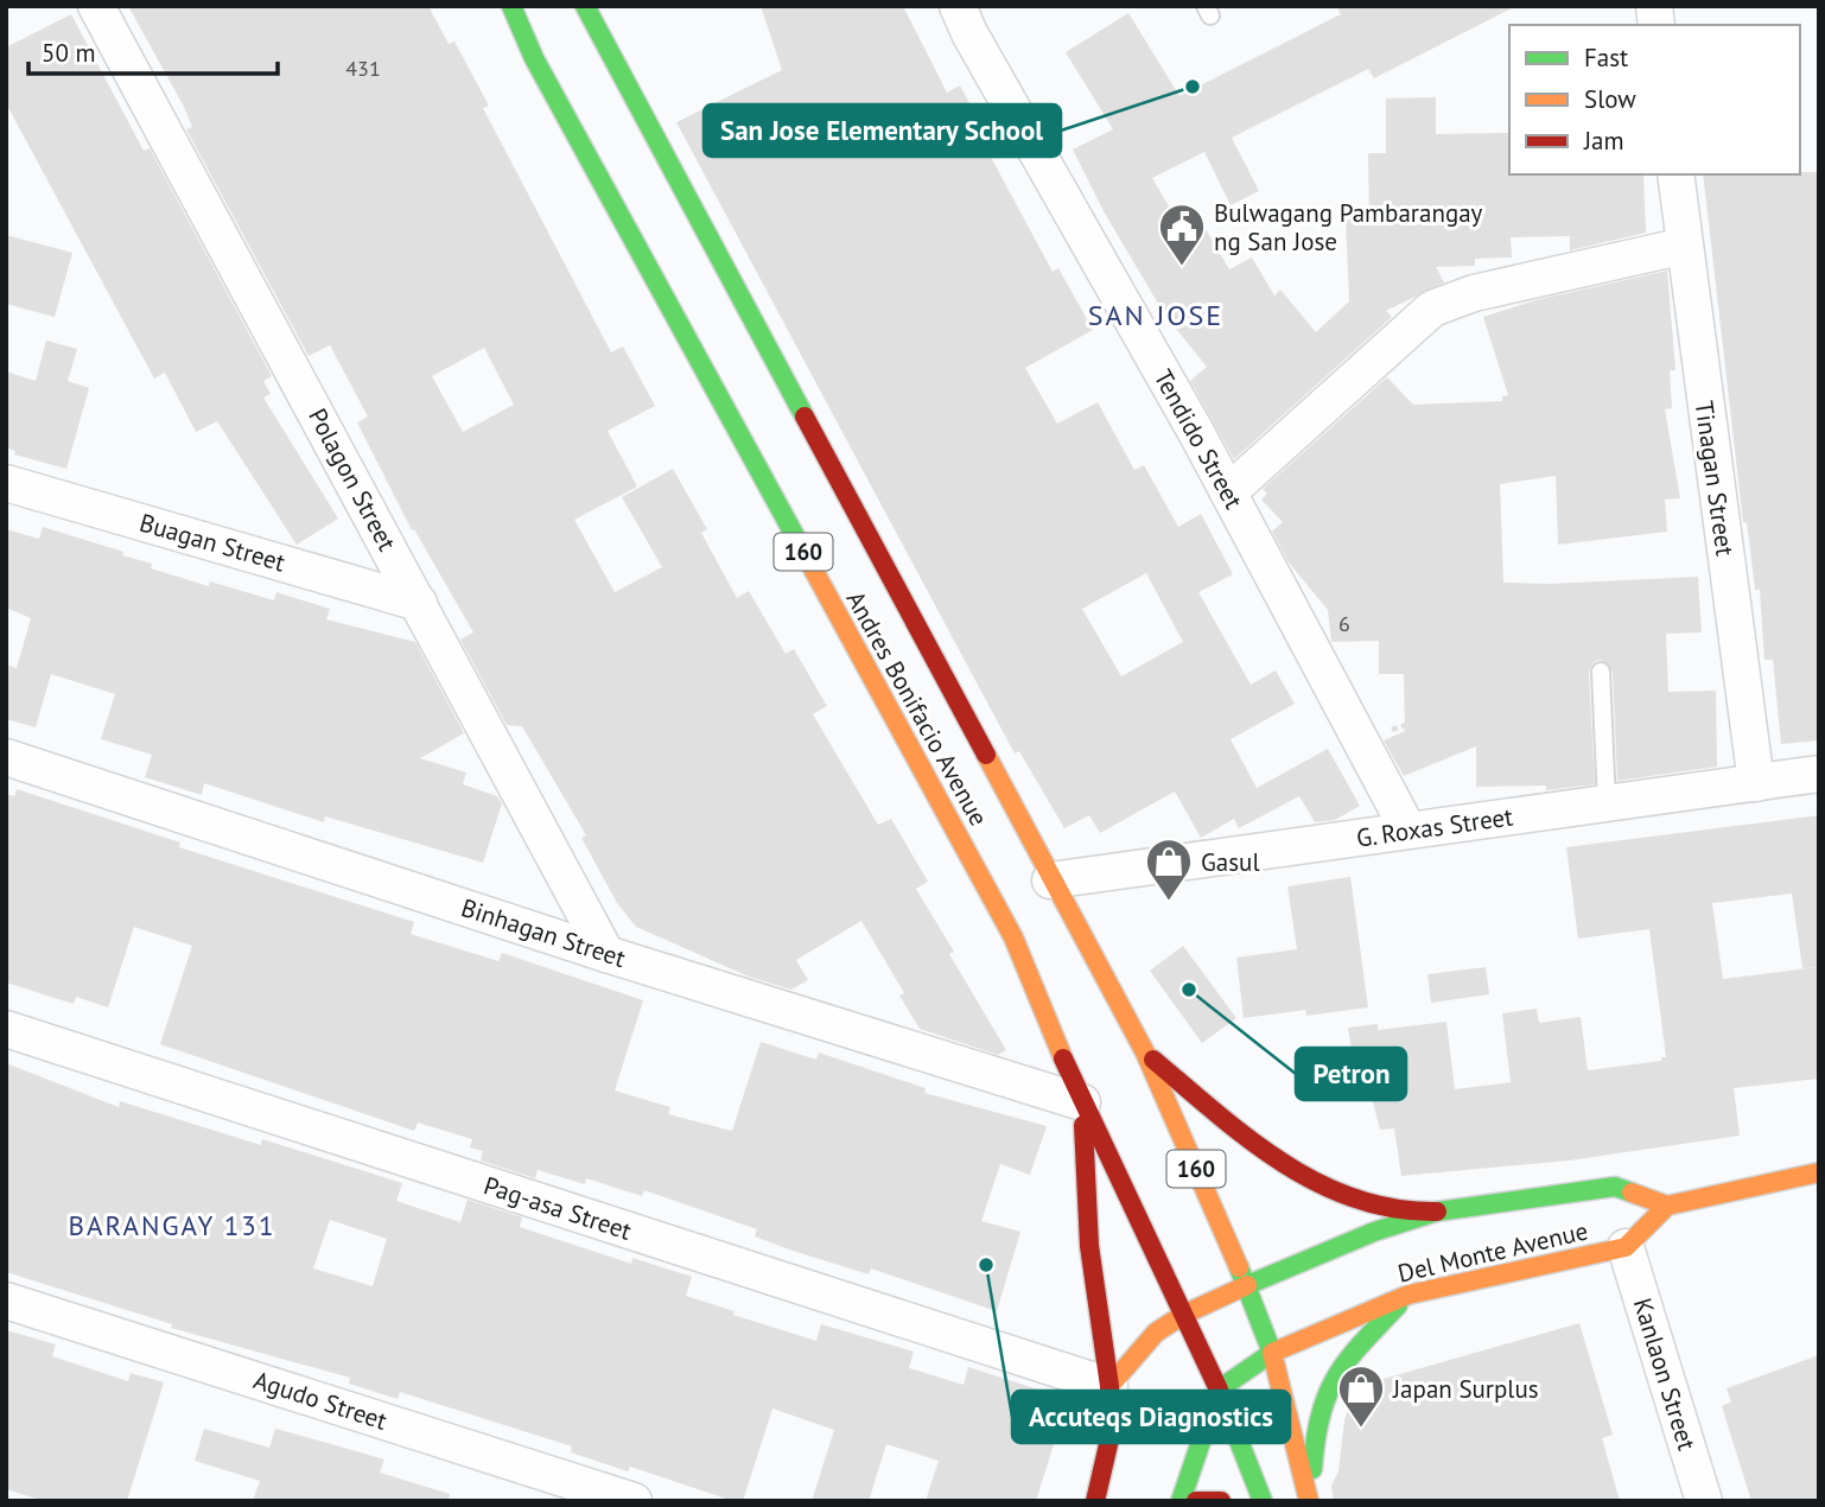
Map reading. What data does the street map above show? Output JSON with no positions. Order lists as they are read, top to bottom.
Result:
{
  "streets": {
    "main road": ["160", "Andres Bonifacio Avenue", "Del Monte Avenue"],
    "street": [
      "Tendido Street",
      "Tinagan Street",
      "Polagon Street",
      "Buagan Street",
      "G. Roxas Street",
      "Binhagan Street",
      "Pag-asa Street",
      "Kanlaon Street",
      "Agudo Street"
    ]
  },
  "crossings": [
    ["Tendido Street", "G. Roxas Street"],
    ["Tinagan Street", "G. Roxas Street"],
    ["Polagon Street", "Buagan Street"],
    ["Polagon Street", "Binhagan Street"],
    ["Andres Bonifacio Avenue", "G. Roxas Street"],
    ["Andres Bonifacio Avenue", "Binhagan Street"],
    ["Andres Bonifacio Avenue", "Del Monte Avenue"],
    ["Del Monte Avenue", "Kanlaon Street"]
  ],
  "districts": ["SAN JOSE", "BARANGAY 131"],
  "places": {
    "other": ["San Jose Elementary School", "Petron", "Accuteqs Diagnostics"],
    "public building": ["Bulwagang Pambarangay ng San Jose"],
    "shop": ["Gasul", "Japan Surplus"]
  },
  "house_numbers": ["431", "6"],
  "legend": ["Fast", "Slow", "Jam"],
  "scale_bar": "50 m"
}
